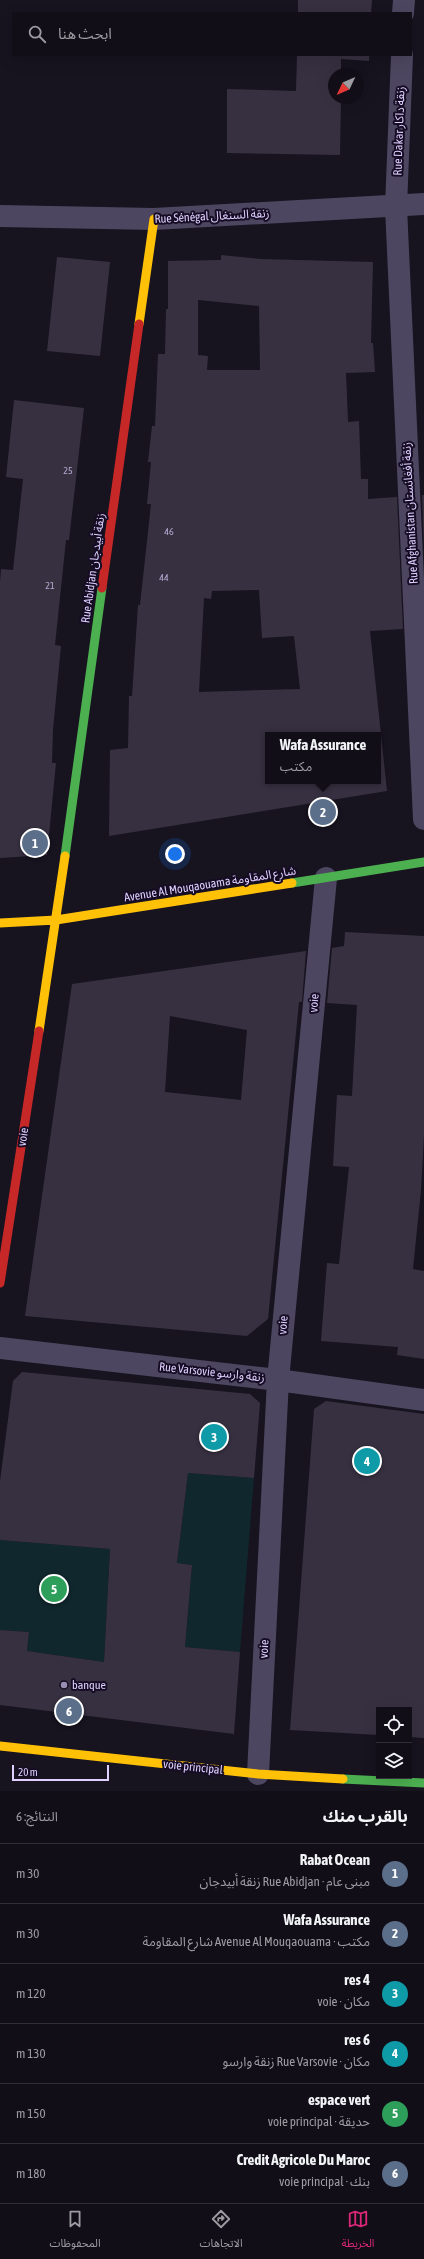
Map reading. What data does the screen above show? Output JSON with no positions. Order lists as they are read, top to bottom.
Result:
{
  "streets": {
    "street": [
      "Rue Dakar زنقة داكار",
      "Rue Sénégal زنقة السنغال",
      "Rue Afghanistan زنقة أفغانستان",
      "Rue Abidjan زنقة أبيدجان",
      "Avenue Al Mouqaouama شارع المقاومة",
      "voie",
      "Rue Varsovie زنقة وارسو",
      "voie principal"
    ]
  },
  "crossings": [
    ["Rue Dakar زنقة داكار", "Rue Sénégal زنقة السنغال"],
    ["Rue Dakar زنقة داكار", "Rue Afghanistan زنقة أفغانستان"],
    ["Rue Sénégal زنقة السنغال", "Rue Afghanistan زنقة أفغانستان"],
    ["Rue Sénégal زنقة السنغال", "Rue Abidjan زنقة أبيدجان"],
    ["Rue Abidjan زنقة أبيدجان", "Avenue Al Mouqaouama شارع المقاومة"],
    ["Rue Abidjan زنقة أبيدجان", "voie"],
    ["Avenue Al Mouqaouama شارع المقاومة", "voie"],
    ["voie", "Rue Varsovie زنقة وارسو"],
    ["voie", "voie principal"]
  ],
  "places": ["banque"],
  "house_numbers": [
    "25",
    "46",
    "44",
    "21"
  ],
  "scale_bar": "20 m",
  "north": "bottom left",
  "page": {
    "search": "ابحث هنا",
    "popup": ["Wafa Assurance", "مكتب"],
    "pins": [
      "2",
      "1",
      "3",
      "4",
      "5",
      "6"
    ],
    "scale": "20 m",
    "heading": ["بالقرب منك", "النتائج: 6"],
    "list": [
      {
        "mark": "1",
        "name": "Rabat Ocean",
        "note": "مبنى عام · Rue Abidjan زنقة أبيدجان",
        "value": "30 m"
      },
      {
        "mark": "2",
        "name": "Wafa Assurance",
        "note": "مكتب · Avenue Al Mouqaouama شارع المقاومة",
        "value": "30 m"
      },
      {
        "mark": "3",
        "name": "res 4",
        "note": "مكان · voie",
        "value": "120 m"
      },
      {
        "mark": "4",
        "name": "res 6",
        "note": "مكان · Rue Varsovie زنقة وارسو",
        "value": "130 m"
      },
      {
        "mark": "5",
        "name": "espace vert",
        "note": "حديقة · voie principal",
        "value": "150 m"
      },
      {
        "mark": "6",
        "name": "Credit Agricole Du Maroc",
        "note": "بنك · voie principal",
        "value": "180 m"
      }
    ],
    "nav": ["الخريطة", "الاتجاهات", "المحفوظات"]
  }
}
